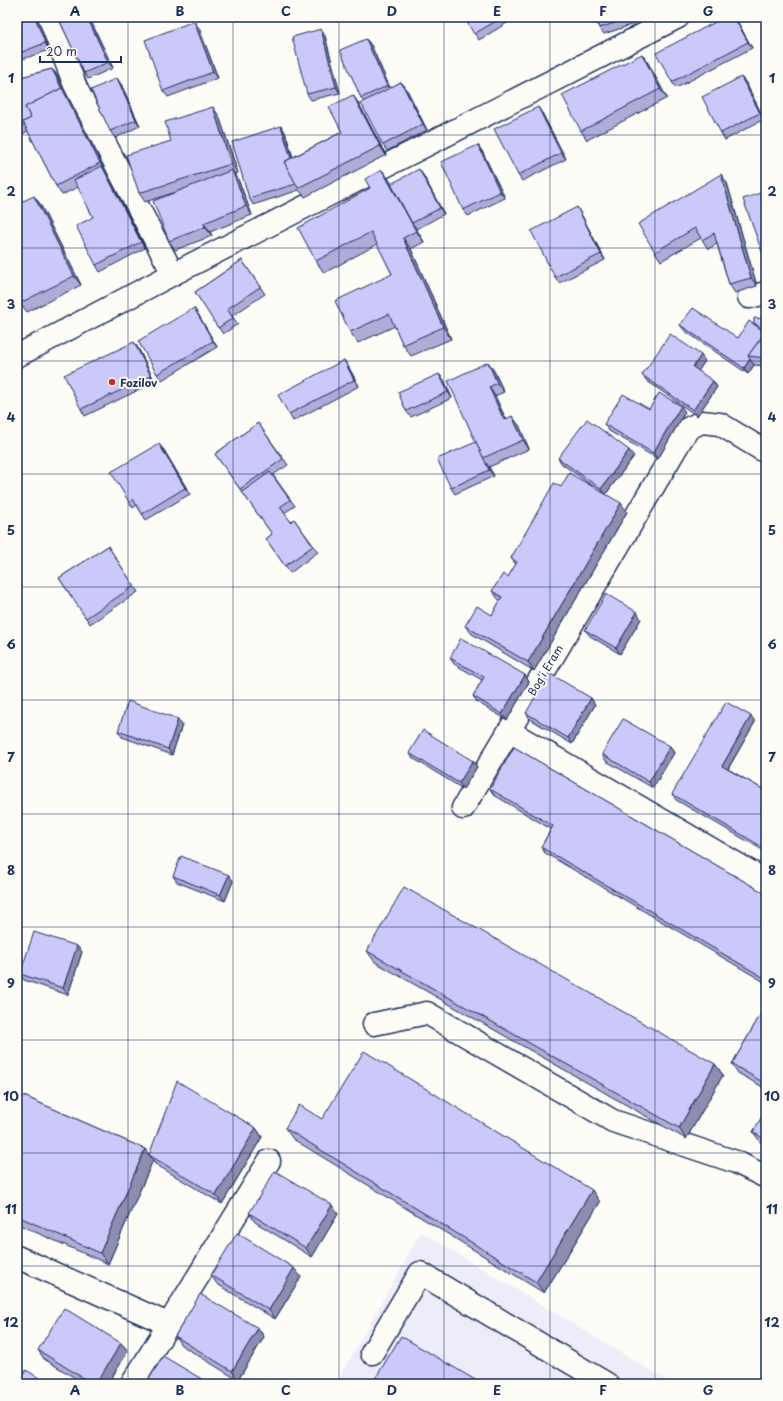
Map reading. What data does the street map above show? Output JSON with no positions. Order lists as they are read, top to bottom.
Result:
{
  "streets": {
    "street": ["Bog'i Eram"]
  },
  "places": ["Fozilov"],
  "scale_bar": "20 m",
  "grid": {
    "columns": [
      "A",
      "B",
      "C",
      "D",
      "E",
      "F",
      "G"
    ],
    "rows": [
      "1",
      "2",
      "3",
      "4",
      "5",
      "6",
      "7",
      "8",
      "9",
      "10",
      "11",
      "12"
    ]
  }
}
